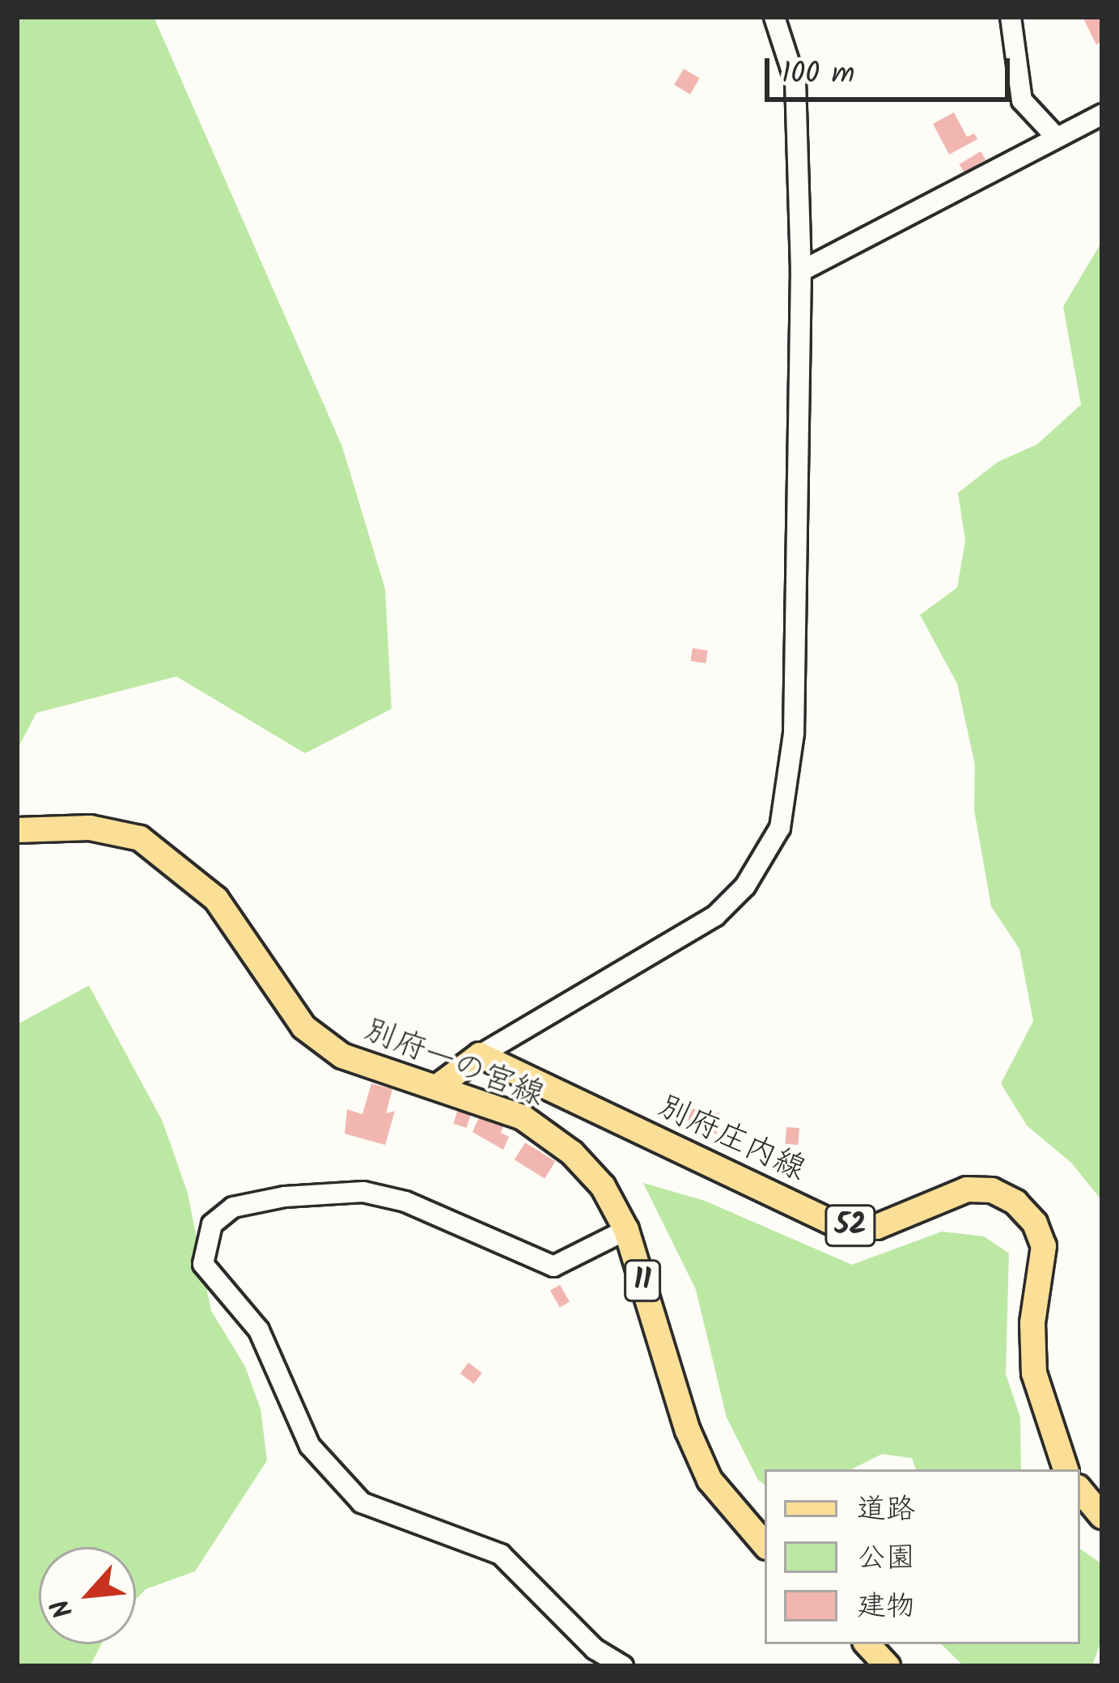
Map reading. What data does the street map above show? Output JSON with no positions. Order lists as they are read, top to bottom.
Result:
{
  "streets": {
    "main road": [
      "別府一の宮線",
      "別府庄内線",
      "52",
      "11"
    ]
  },
  "legend": ["道路", "公園", "建物"],
  "scale_bar": "100 m",
  "north": "bottom left"
}
